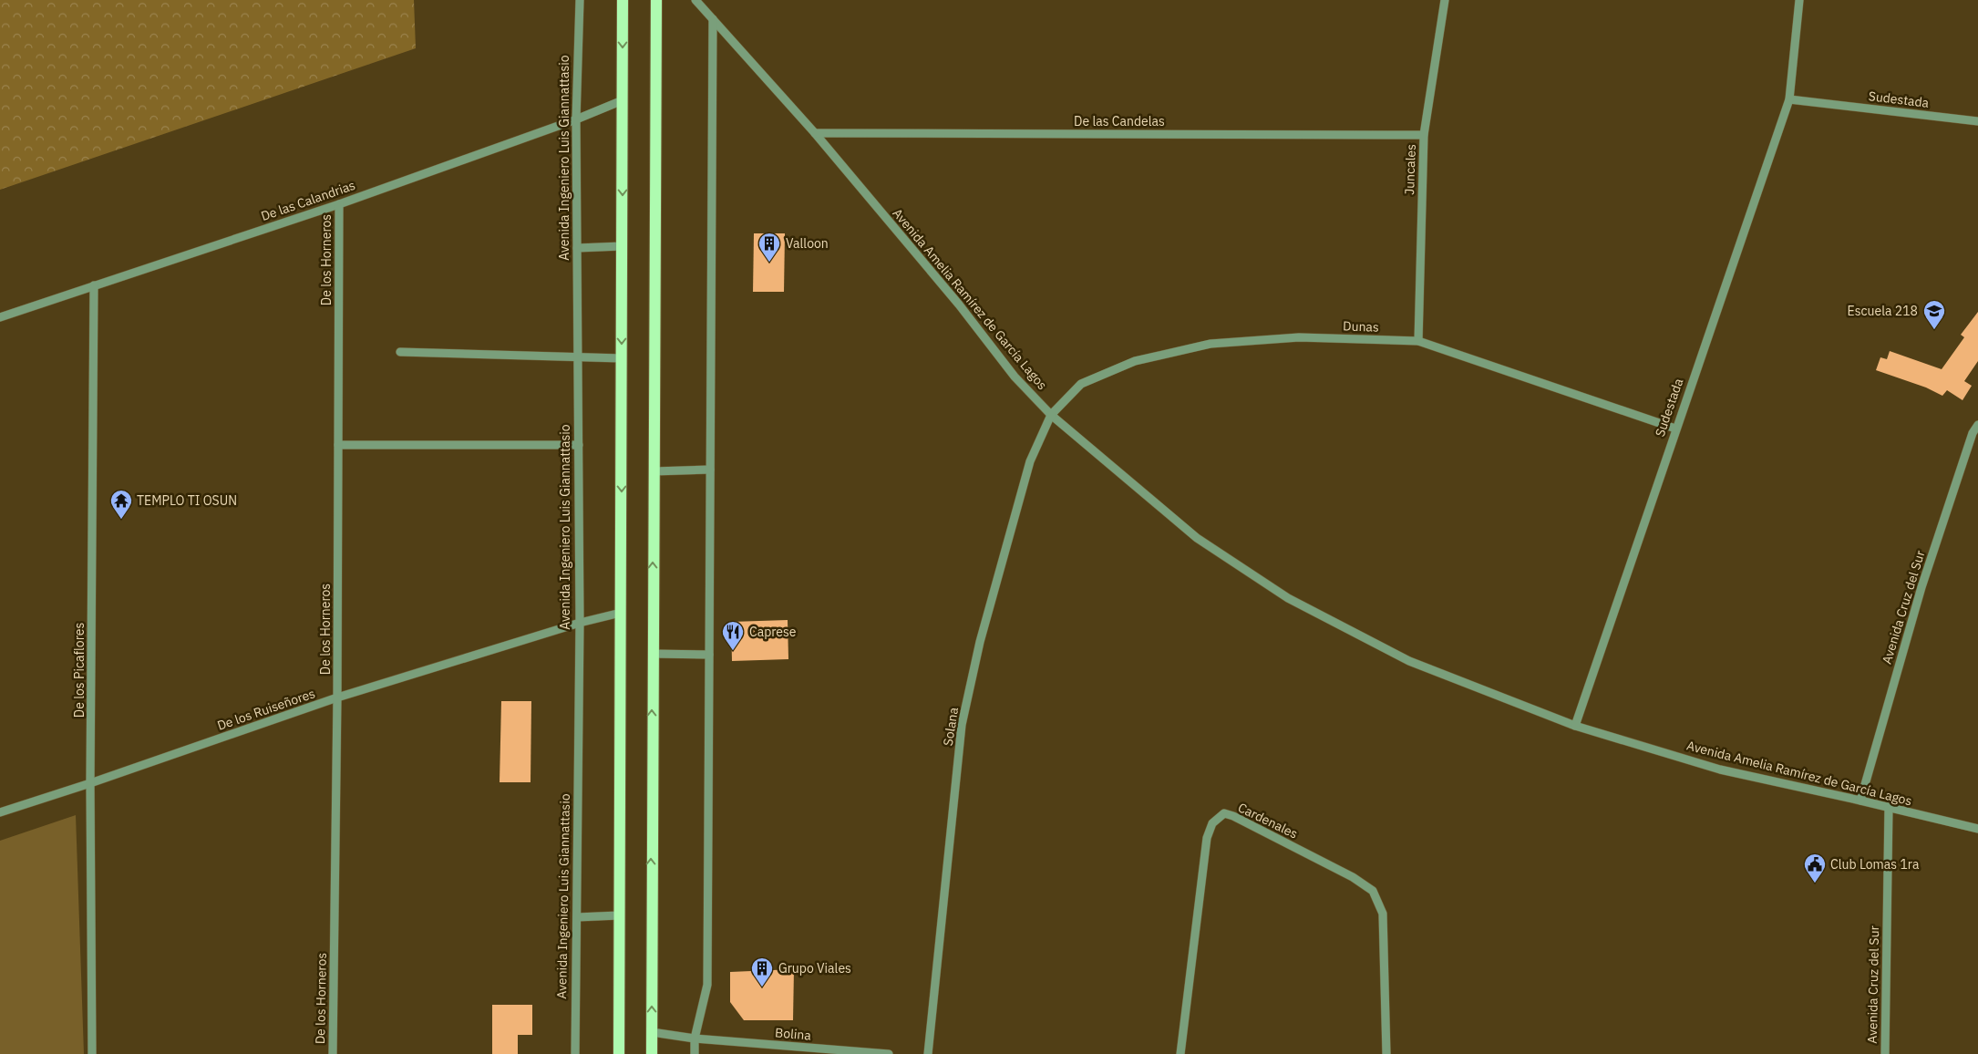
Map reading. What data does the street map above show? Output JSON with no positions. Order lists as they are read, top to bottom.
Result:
{
  "streets": {
    "street": [
      "Sudestada",
      "De las Candelas",
      "Avenida Ingeniero Luis Giannattasio",
      "Juncales",
      "De las Calandrias",
      "De los Horneros",
      "Avenida Amelia Ramírez de García Lagos",
      "Dunas",
      "Avenida Cruz del Sur",
      "De los Picaflores",
      "De los Ruiseñores",
      "Solana",
      "Cardenales",
      "Bolina"
    ]
  },
  "crossings": [
    ["Sudestada", "Avenida Amelia Ramírez de García Lagos"],
    ["Sudestada", "Dunas"],
    ["De las Candelas", "Juncales"],
    ["De las Candelas", "Avenida Amelia Ramírez de García Lagos"],
    ["Avenida Ingeniero Luis Giannattasio", "De las Calandrias"],
    ["Avenida Ingeniero Luis Giannattasio", "De los Ruiseñores"],
    ["Juncales", "Dunas"],
    ["De las Calandrias", "De los Horneros"],
    ["De las Calandrias", "De los Picaflores"],
    ["De los Horneros", "De los Ruiseñores"],
    ["Avenida Amelia Ramírez de García Lagos", "Dunas"],
    ["Avenida Amelia Ramírez de García Lagos", "Avenida Cruz del Sur"],
    ["Avenida Amelia Ramírez de García Lagos", "Solana"],
    ["Dunas", "Solana"],
    ["De los Picaflores", "De los Ruiseñores"]
  ],
  "places": {
    "building": ["Valloon", "Grupo Viales"],
    "school or university": ["Escuela 218"],
    "temple": ["TEMPLO TI OSUN"],
    "restaurant": ["Caprese"],
    "public building": ["Club Lomas 1ra"]
  }
}
